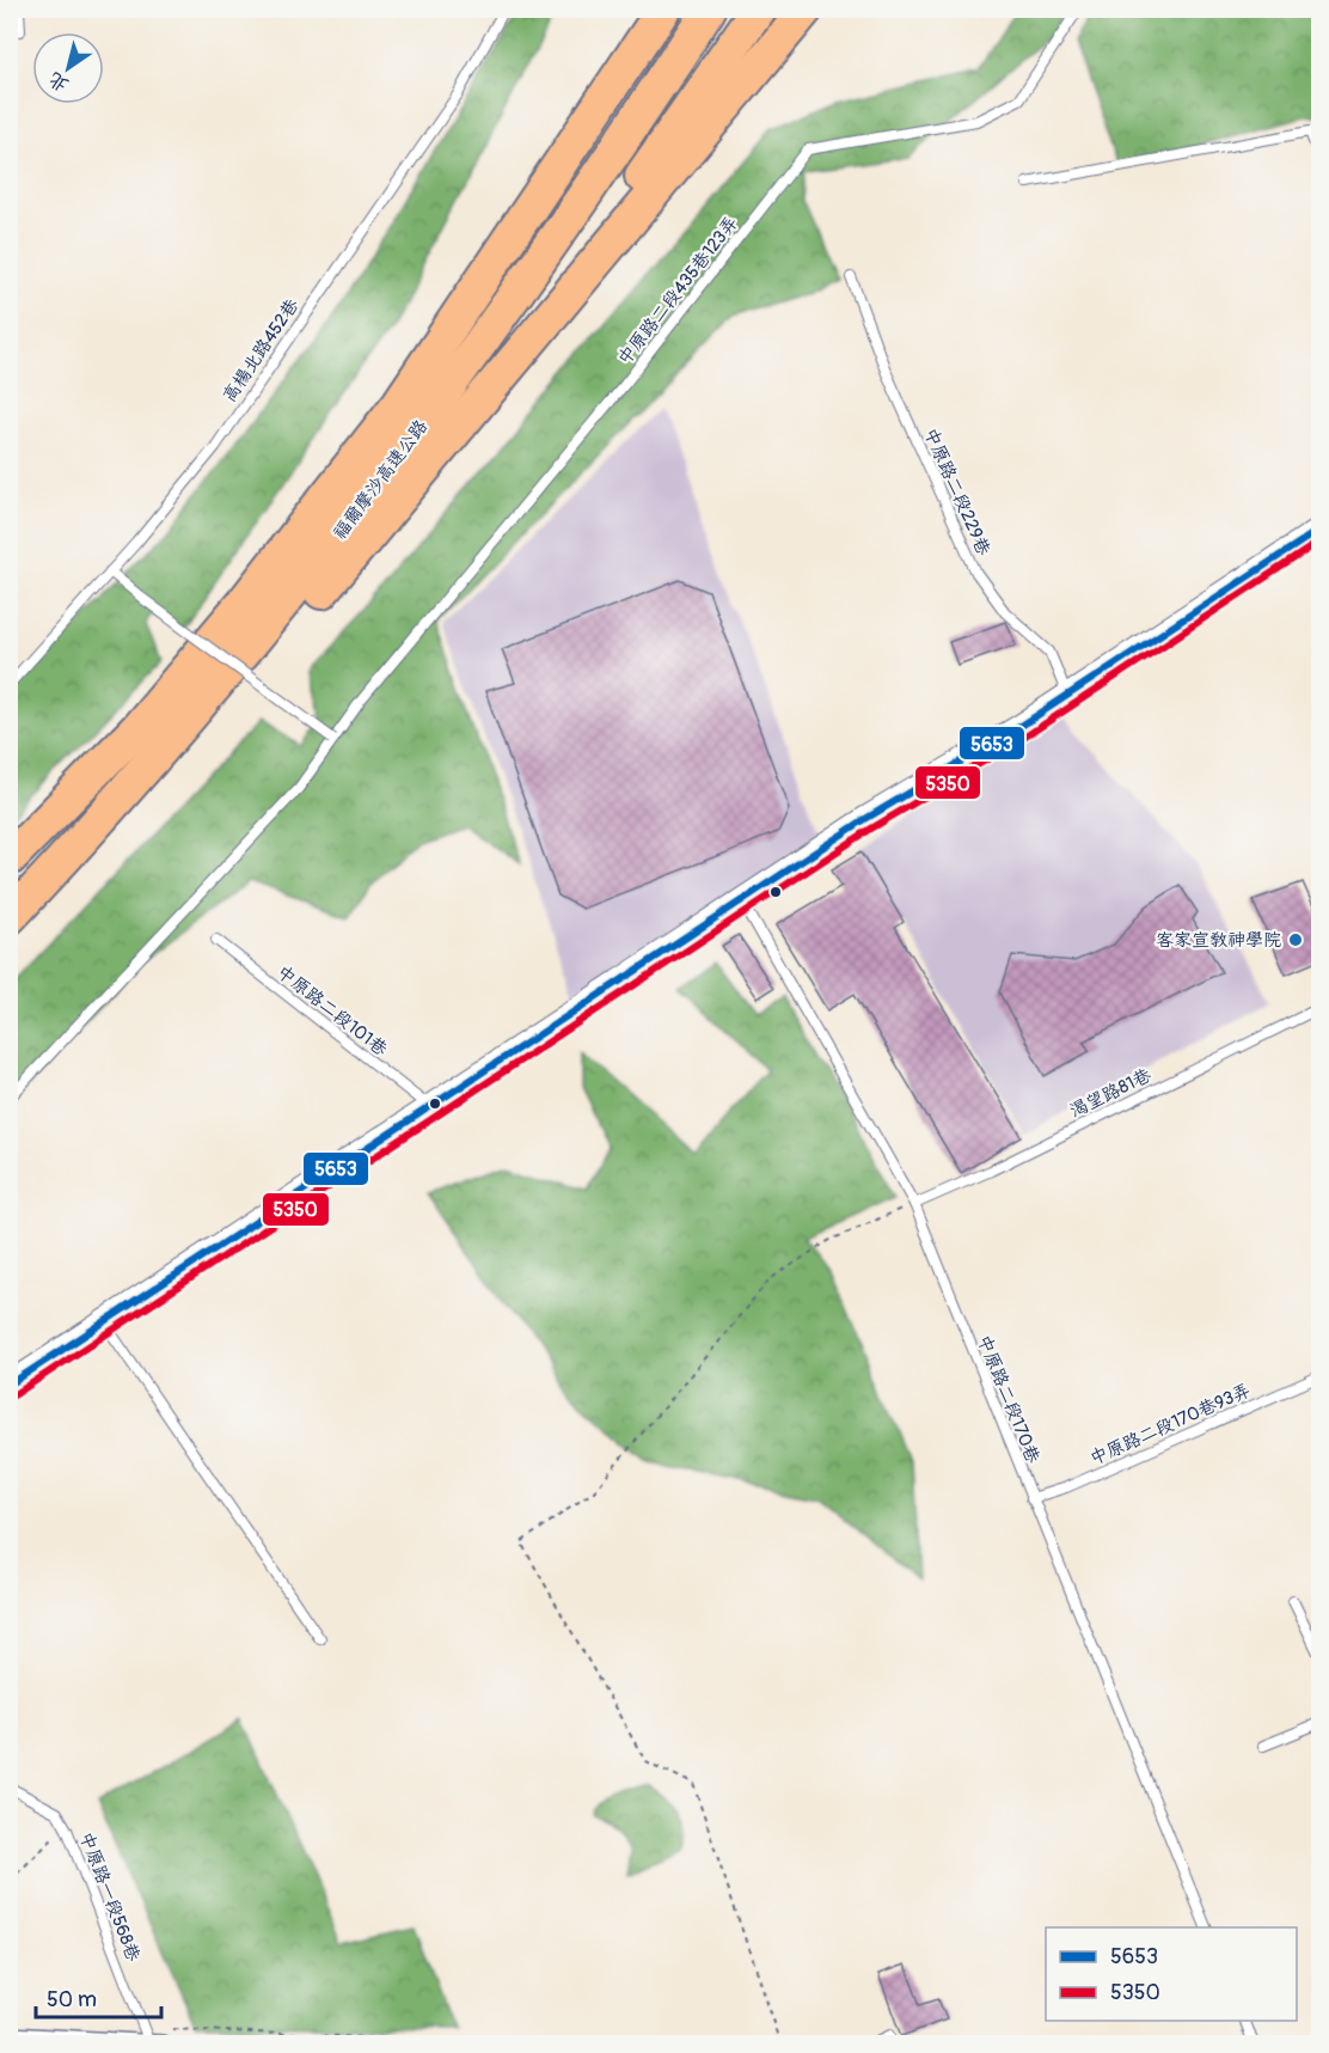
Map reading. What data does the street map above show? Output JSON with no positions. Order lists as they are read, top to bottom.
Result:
{
  "streets": {
    "highway": ["福爾摩沙高速公路"],
    "lane": [
      "中原路二段435巷123弄",
      "高楊北路452巷",
      "中原路二段229巷",
      "中原路二段101巷",
      "渴望路81巷",
      "中原路二段170巷",
      "中原路二段170巷93弄",
      "中原路一段568巷"
    ]
  },
  "crossings": [
    ["渴望路81巷", "中原路二段170巷"],
    ["中原路二段170巷", "中原路二段170巷93弄"]
  ],
  "places": ["客家宣教神學院"],
  "lines": ["transit line 5653", "transit line 5350"],
  "legend": ["5653", "5350"],
  "scale_bar": "50 m",
  "north": "bottom left"
}
